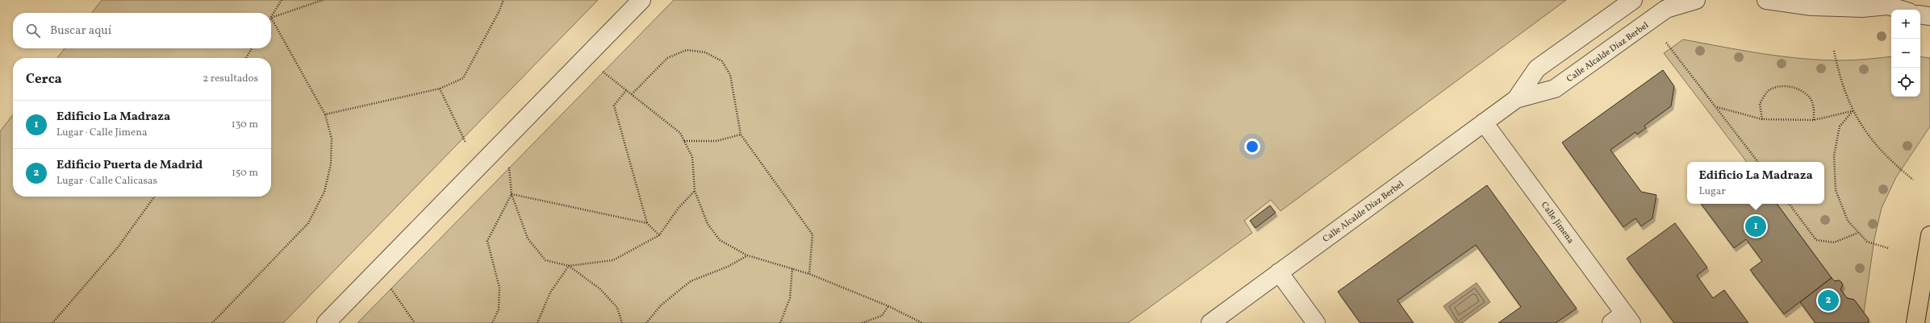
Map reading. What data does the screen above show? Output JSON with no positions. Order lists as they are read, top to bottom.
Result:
{
  "streets": {
    "street": ["Calle Alcalde Díaz Berbel", "Calle Jimena"]
  },
  "crossings": [
    ["Calle Alcalde Díaz Berbel", "Calle Jimena"]
  ],
  "page": {
    "map_buttons": ["+", "−"],
    "search": "Buscar aquí",
    "heading": ["Cerca", "2 resultados"],
    "list": [
      {
        "mark": "1",
        "name": "Edificio La Madraza",
        "note": "Lugar · Calle Jimena",
        "value": "130 m"
      },
      {
        "mark": "2",
        "name": "Edificio Puerta de Madrid",
        "note": "Lugar · Calle Calicasas",
        "value": "150 m"
      }
    ],
    "popup": ["Edificio La Madraza", "Lugar"],
    "pins": ["1", "2"]
  }
}
